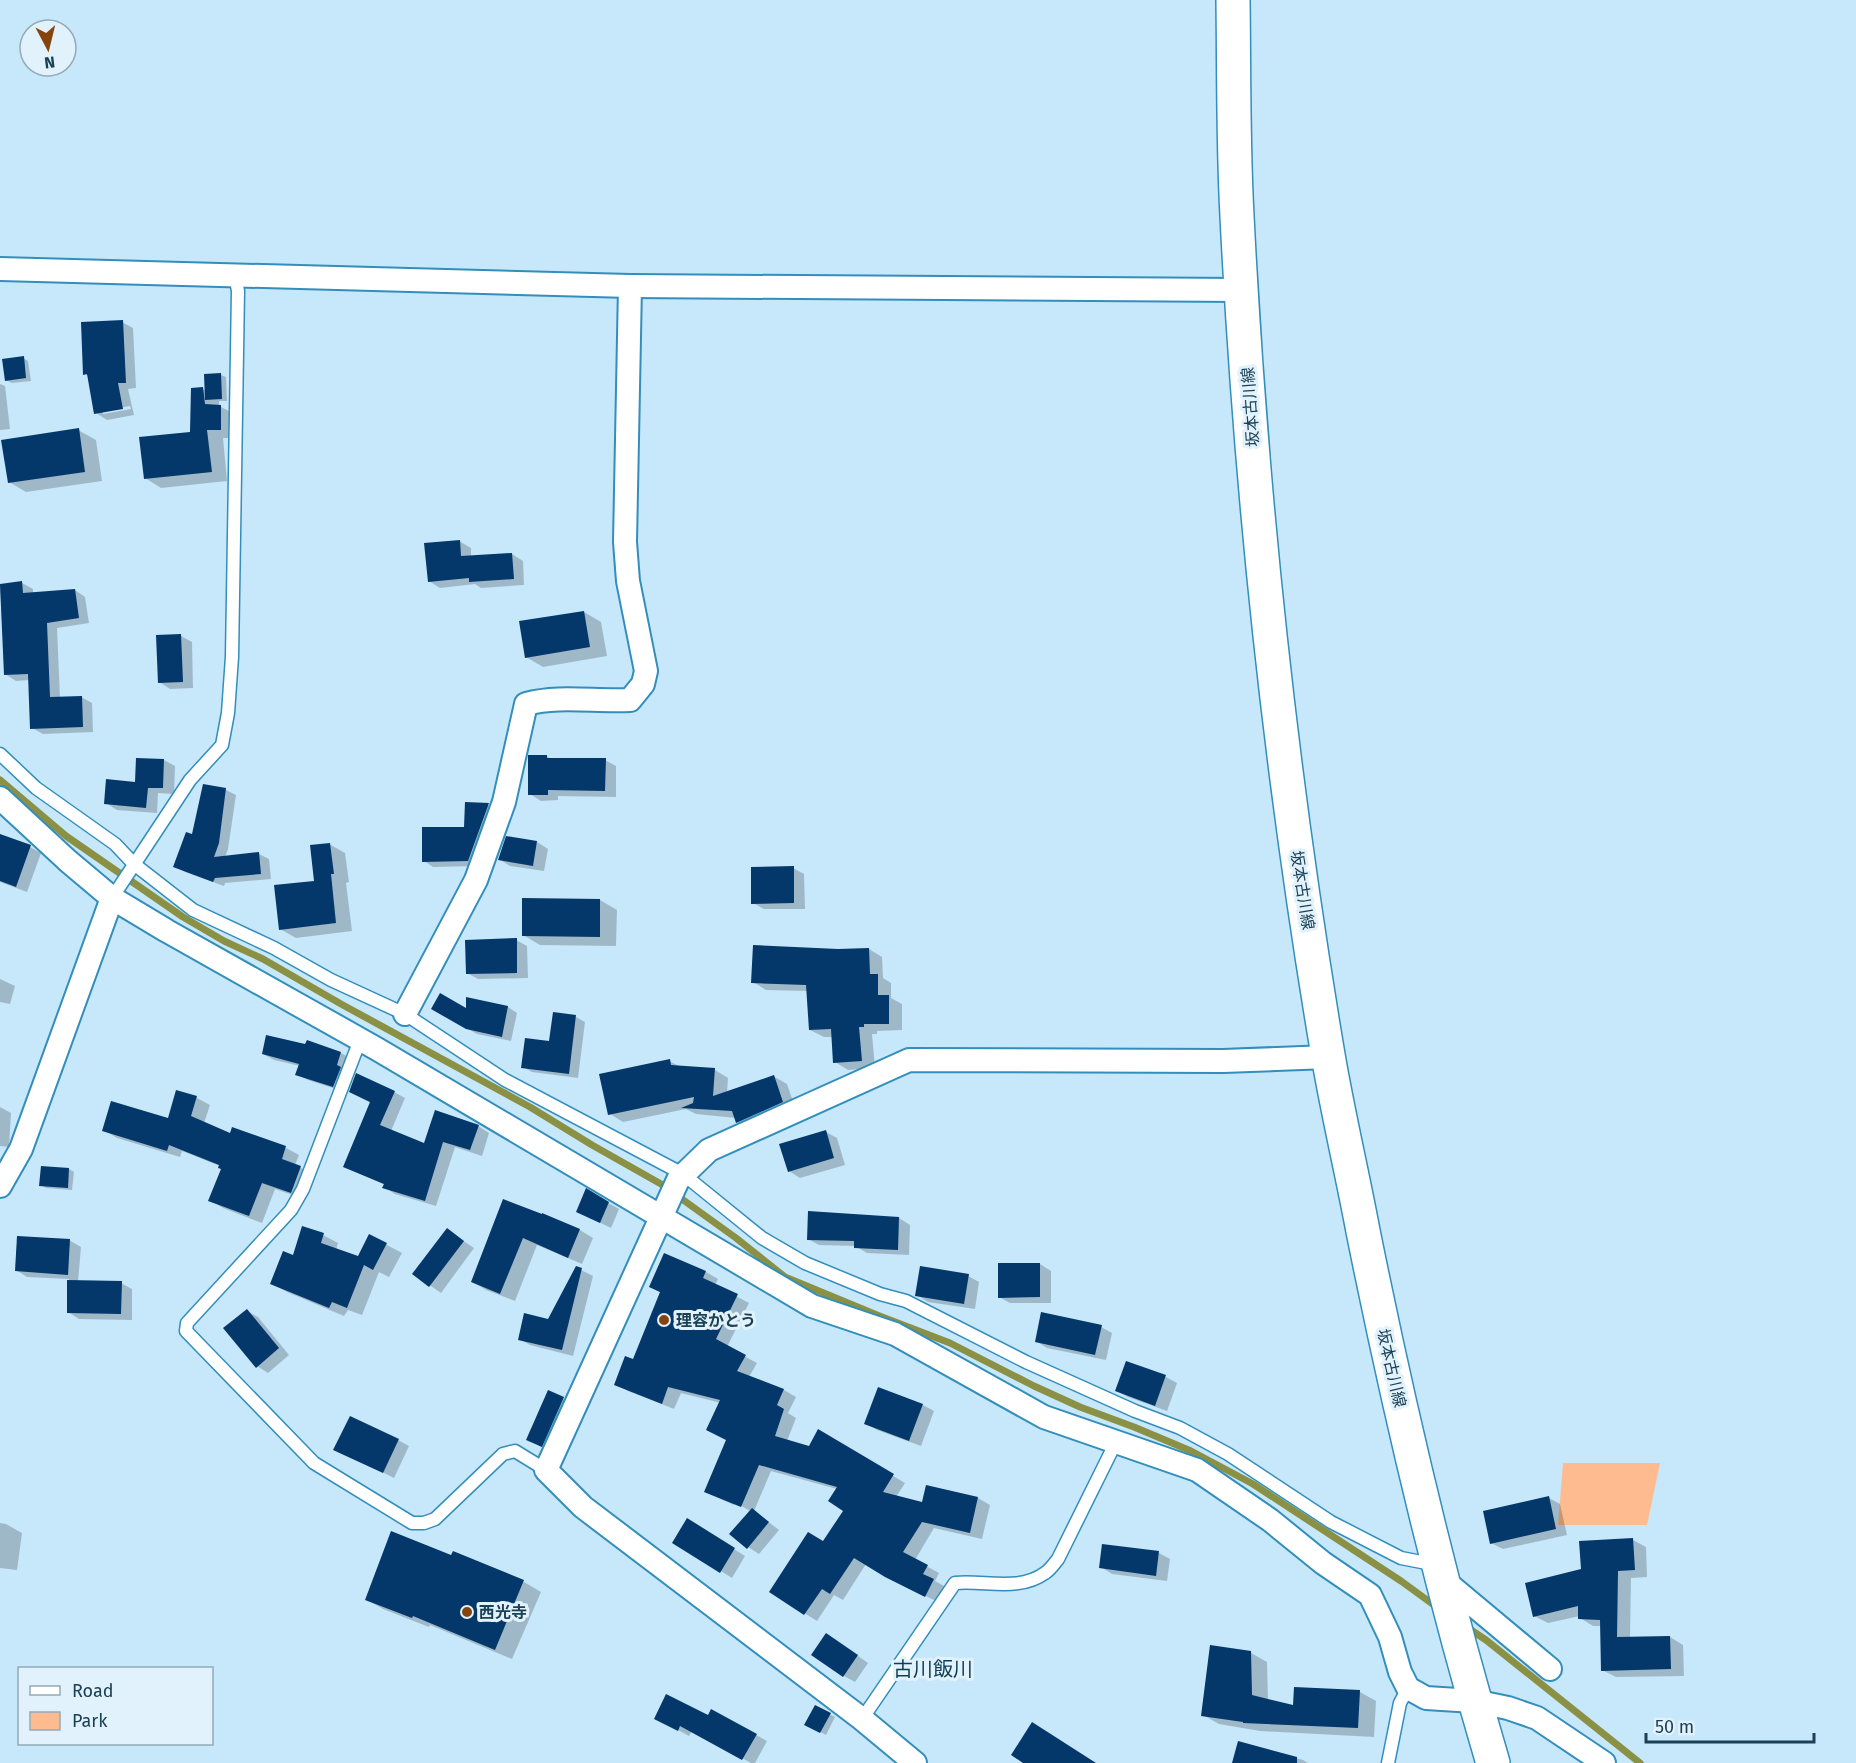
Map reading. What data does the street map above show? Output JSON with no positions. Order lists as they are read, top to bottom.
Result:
{
  "streets": {
    "main road": ["坂本古川線"]
  },
  "districts": ["古川飯川"],
  "places": ["理容かとう", "西光寺"],
  "legend": ["Road", "Park"],
  "scale_bar": "50 m",
  "north": "bottom"
}
